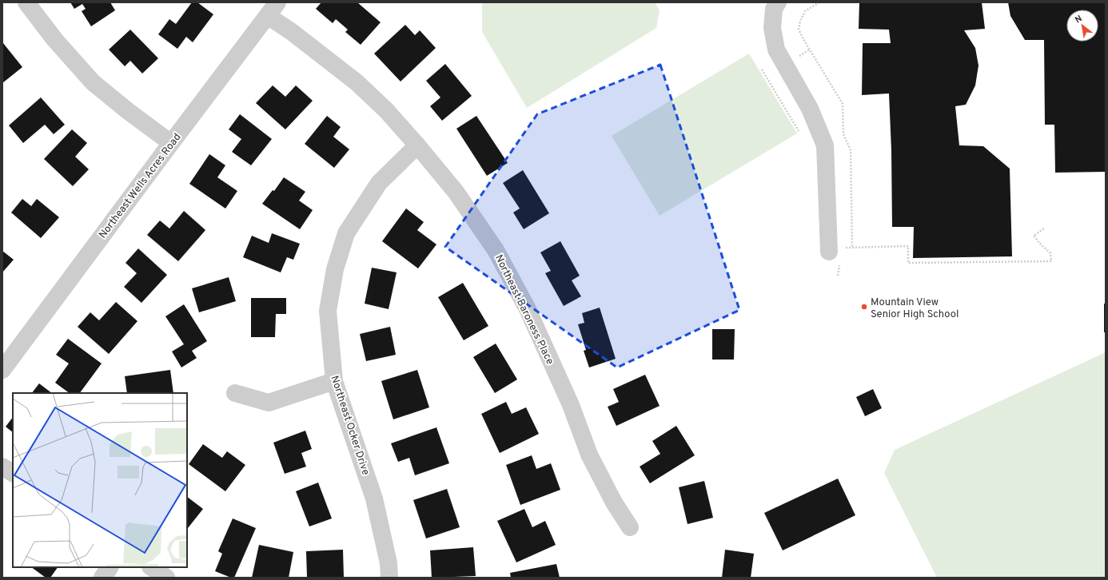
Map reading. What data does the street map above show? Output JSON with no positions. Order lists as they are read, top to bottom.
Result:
{
  "streets": {
    "street": ["Northeast Wells Acres Road", "Northeast Baroness Place", "Northeast Ocker Drive"]
  },
  "crossings": [
    ["Northeast Wells Acres Road", "Northeast Baroness Place"],
    ["Northeast Baroness Place", "Northeast Ocker Drive"]
  ],
  "places": ["Mountain View Senior High School"],
  "north": "top left"
}
